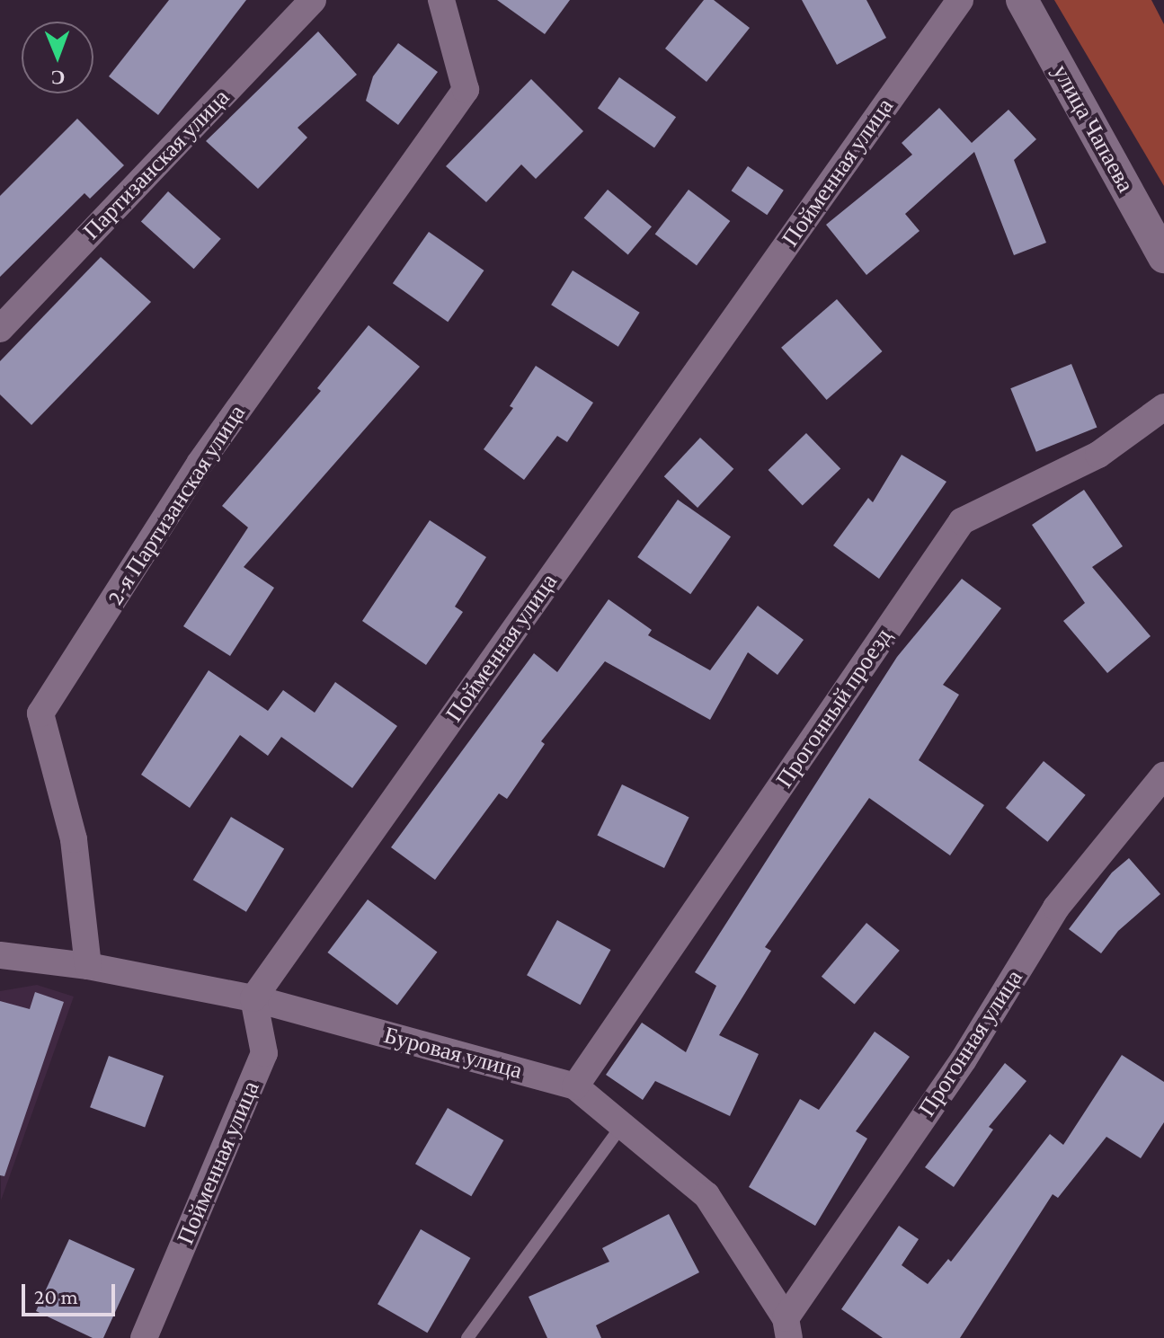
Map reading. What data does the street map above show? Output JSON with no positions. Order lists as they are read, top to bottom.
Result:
{
  "streets": {
    "street": [
      "улица Чапаева",
      "Партизанская улица",
      "Пойменная улица",
      "2-я Партизанская улица",
      "Прогонный проезд",
      "Прогонная улица",
      "Буровая улица"
    ]
  },
  "crossings": [
    ["Пойменная улица", "Буровая улица"],
    ["2-я Партизанская улица", "Буровая улица"],
    ["Прогонный проезд", "Буровая улица"],
    ["Прогонная улица", "Буровая улица"]
  ],
  "scale_bar": "20 m",
  "north": "bottom"
}
